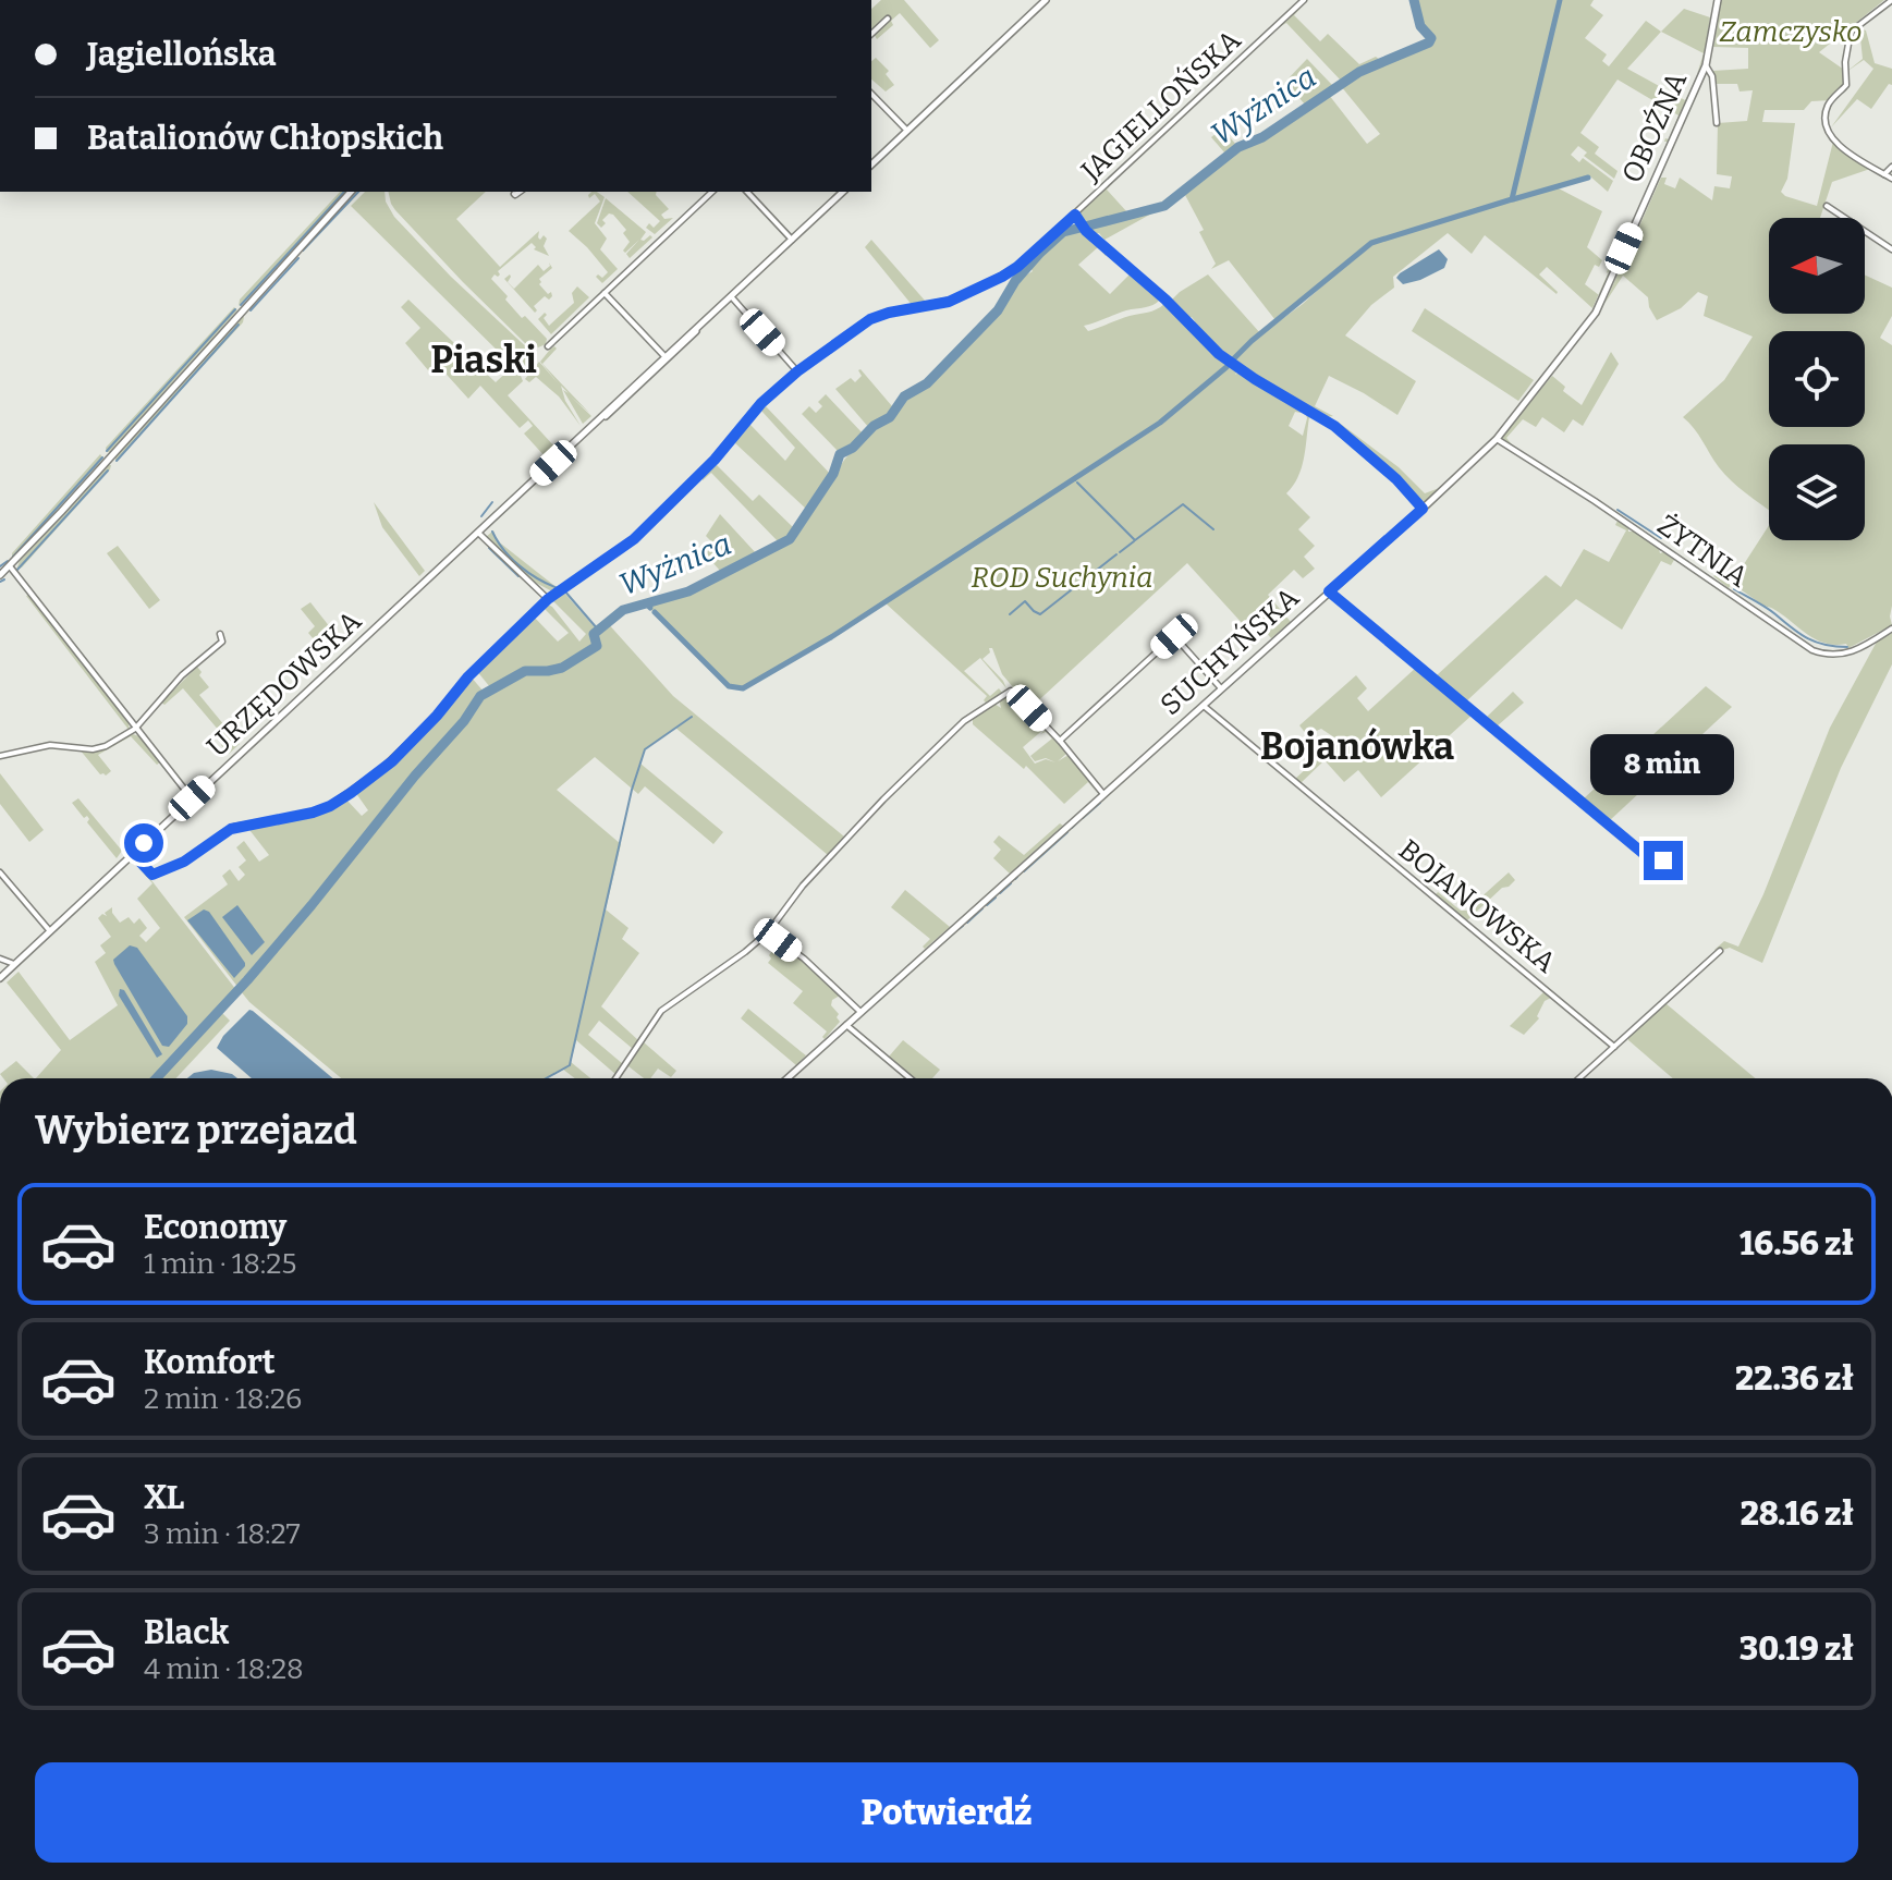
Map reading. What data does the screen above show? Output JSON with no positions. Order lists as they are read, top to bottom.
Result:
{
  "streets": {
    "street": [
      "JAGIELLOŃSKA",
      "OBOŹNA",
      "ŻYTNIA",
      "SUCHYŃSKA",
      "URZĘDOWSKA",
      "BOJANOWSKA"
    ]
  },
  "crossings": [
    ["JAGIELLOŃSKA", "URZĘDOWSKA"],
    ["OBOŹNA", "ŻYTNIA"],
    ["OBOŹNA", "SUCHYŃSKA"],
    ["ŻYTNIA", "SUCHYŃSKA"],
    ["SUCHYŃSKA", "BOJANOWSKA"]
  ],
  "districts": ["Piaski", "Bojanówka"],
  "water": ["Wyżnica"],
  "parks": ["Zamczysko", "ROD Suchynia"],
  "north": "left",
  "page": {
    "banner": ["Jagiellońska", "Batalionów Chłopskich"],
    "bubble": "8 min",
    "heading": "Wybierz przejazd",
    "list": [
      {
        "name": "Economy",
        "note": "1 min · 18:25",
        "value": "16.56 zł"
      },
      {
        "name": "Komfort",
        "note": "2 min · 18:26",
        "value": "22.36 zł"
      },
      {
        "name": "XL",
        "note": "3 min · 18:27",
        "value": "28.16 zł"
      },
      {
        "name": "Black",
        "note": "4 min · 18:28",
        "value": "30.19 zł"
      }
    ],
    "buttons": "Potwierdź"
  }
}
